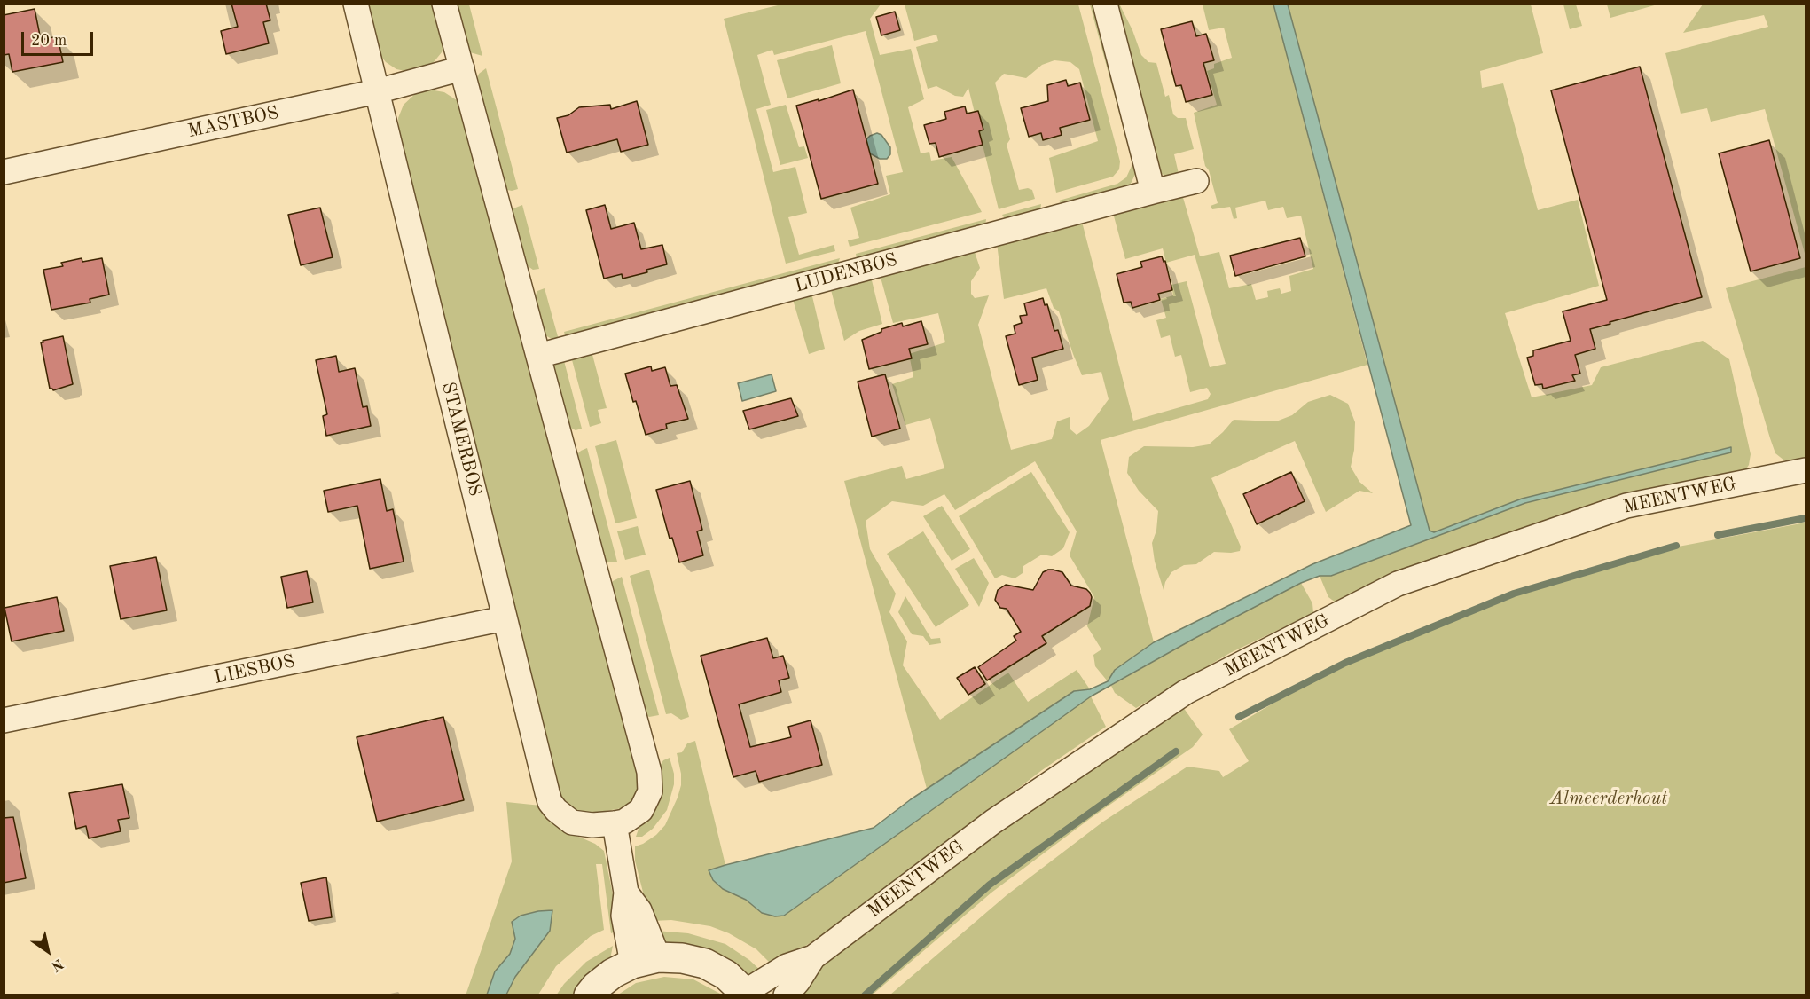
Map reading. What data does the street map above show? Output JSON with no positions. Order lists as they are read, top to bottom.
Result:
{
  "streets": {
    "street": [
      "MASTBOS",
      "LUDENBOS",
      "STAMERBOS",
      "MEENTWEG",
      "LIESBOS"
    ]
  },
  "crossings": [
    ["MASTBOS", "STAMERBOS"],
    ["LUDENBOS", "STAMERBOS"],
    ["STAMERBOS", "LIESBOS"]
  ],
  "parks": ["Almeerderhout"],
  "scale_bar": "20 m",
  "north": "bottom right"
}
